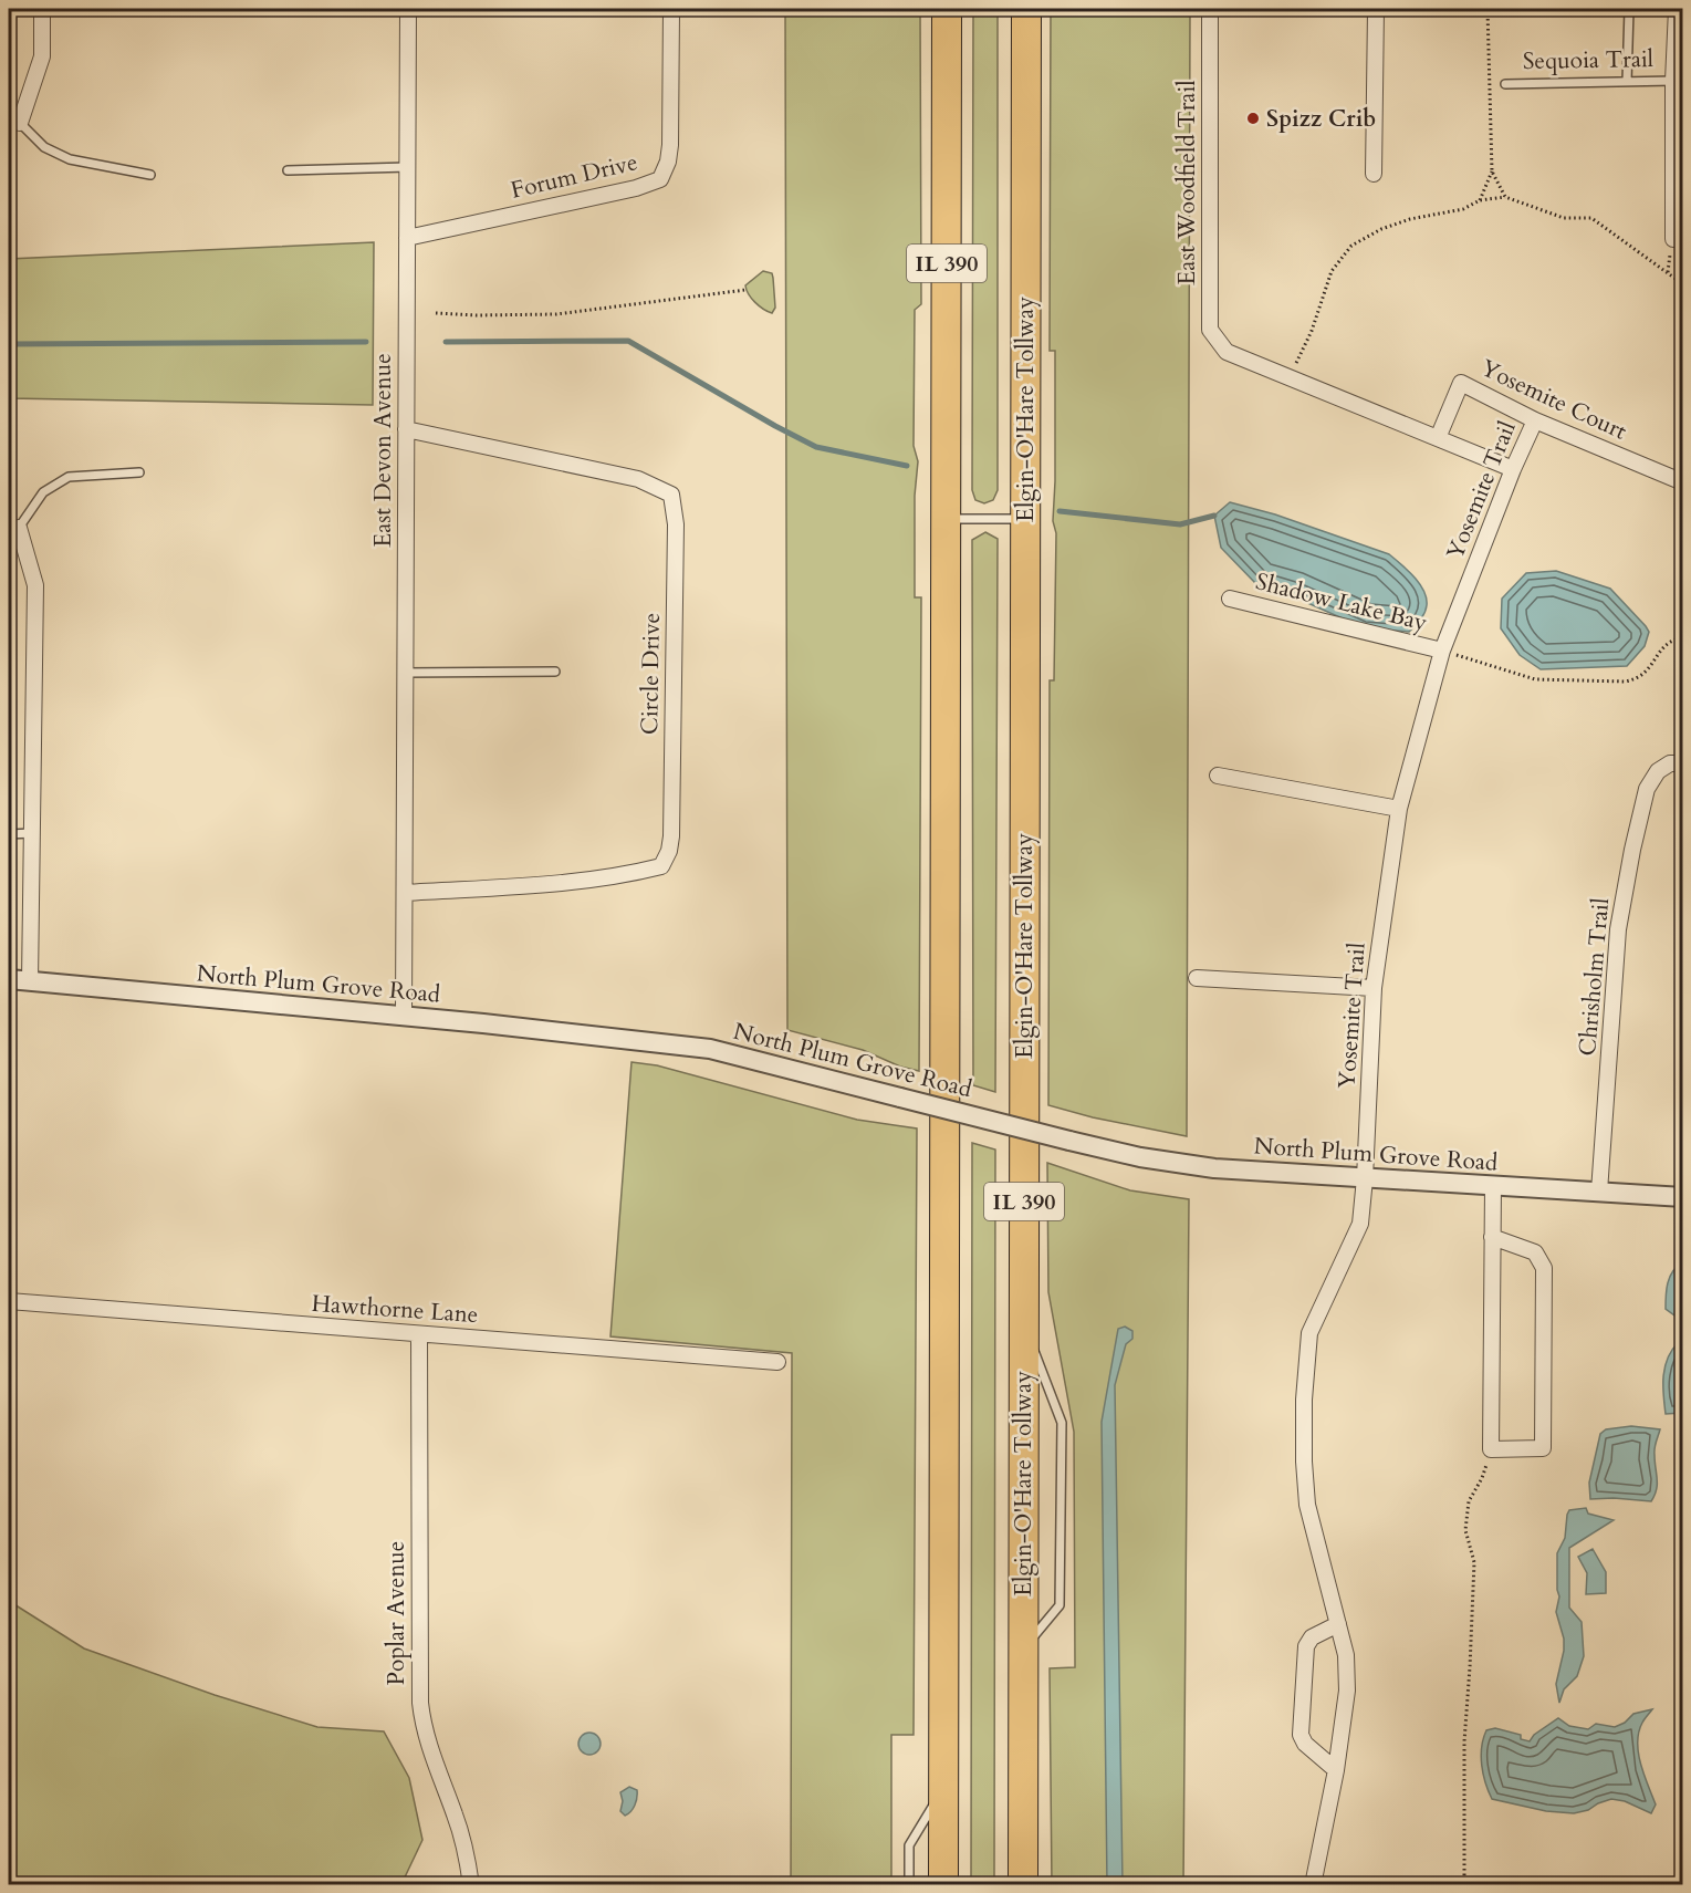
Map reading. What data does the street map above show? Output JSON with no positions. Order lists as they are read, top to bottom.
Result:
{
  "streets": {
    "highway": ["IL 390", "Elgin-O'Hare Tollway"],
    "street": [
      "Sequoia Trail",
      "Forum Drive",
      "East Woodfield Trail",
      "Yosemite Court",
      "East Devon Avenue",
      "Yosemite Trail",
      "Shadow Lake Bay",
      "Circle Drive",
      "Chrisholm Trail",
      "North Plum Grove Road",
      "Hawthorne Lane",
      "Poplar Avenue"
    ]
  },
  "crossings": [
    ["Forum Drive", "East Devon Avenue"],
    ["Yosemite Court", "Yosemite Trail"],
    ["East Devon Avenue", "Circle Drive"],
    ["East Devon Avenue", "North Plum Grove Road"],
    ["Yosemite Trail", "Shadow Lake Bay"],
    ["Yosemite Trail", "North Plum Grove Road"],
    ["Chrisholm Trail", "North Plum Grove Road"],
    ["Hawthorne Lane", "Poplar Avenue"]
  ],
  "places": ["Spizz Crib"]
}
